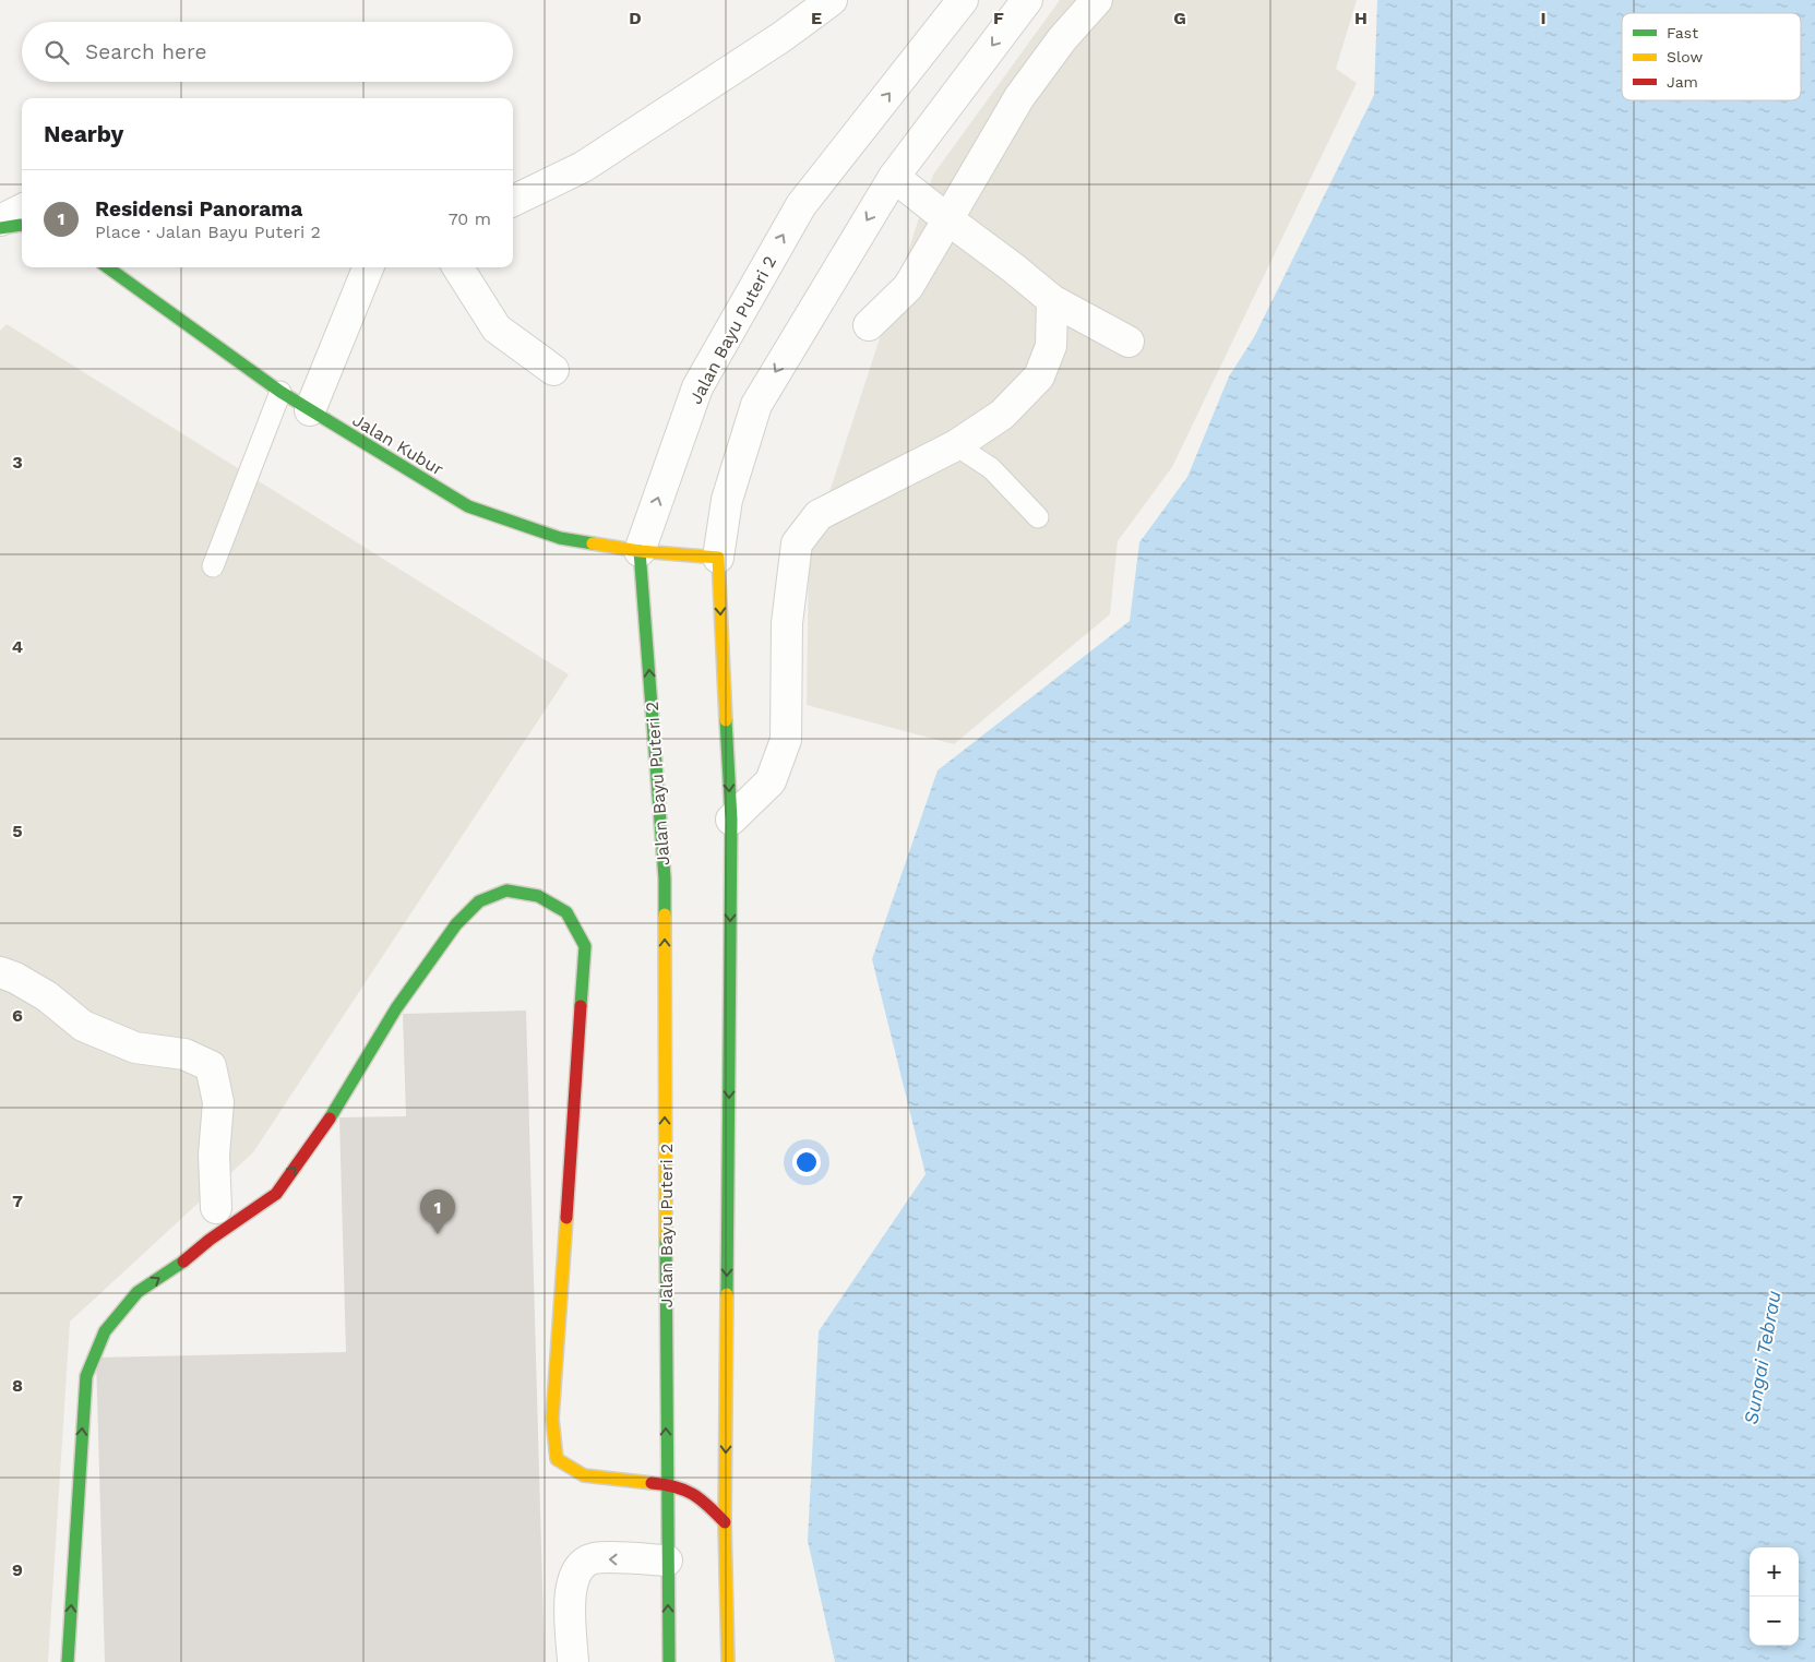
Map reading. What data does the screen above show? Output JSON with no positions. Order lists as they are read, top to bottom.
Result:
{
  "streets": {
    "street": ["Jalan Bayu Puteri 2", "Jalan Kubur"]
  },
  "crossings": [
    ["Jalan Bayu Puteri 2", "Jalan Kubur"]
  ],
  "water": ["Sungai Tebrau"],
  "legend": ["Fast", "Slow", "Jam"],
  "page": {
    "search": "Search here",
    "heading": "Nearby",
    "list": [
      {
        "mark": "1",
        "name": "Residensi Panorama",
        "note": "Place · Jalan Bayu Puteri 2",
        "value": "70 m"
      }
    ],
    "pins": "1",
    "map_buttons": ["+", "−"]
  },
  "grid": {
    "columns": [
      "D",
      "E",
      "F",
      "G",
      "H",
      "I"
    ],
    "rows": [
      "3",
      "4",
      "5",
      "6",
      "7",
      "8",
      "9"
    ]
  }
}
